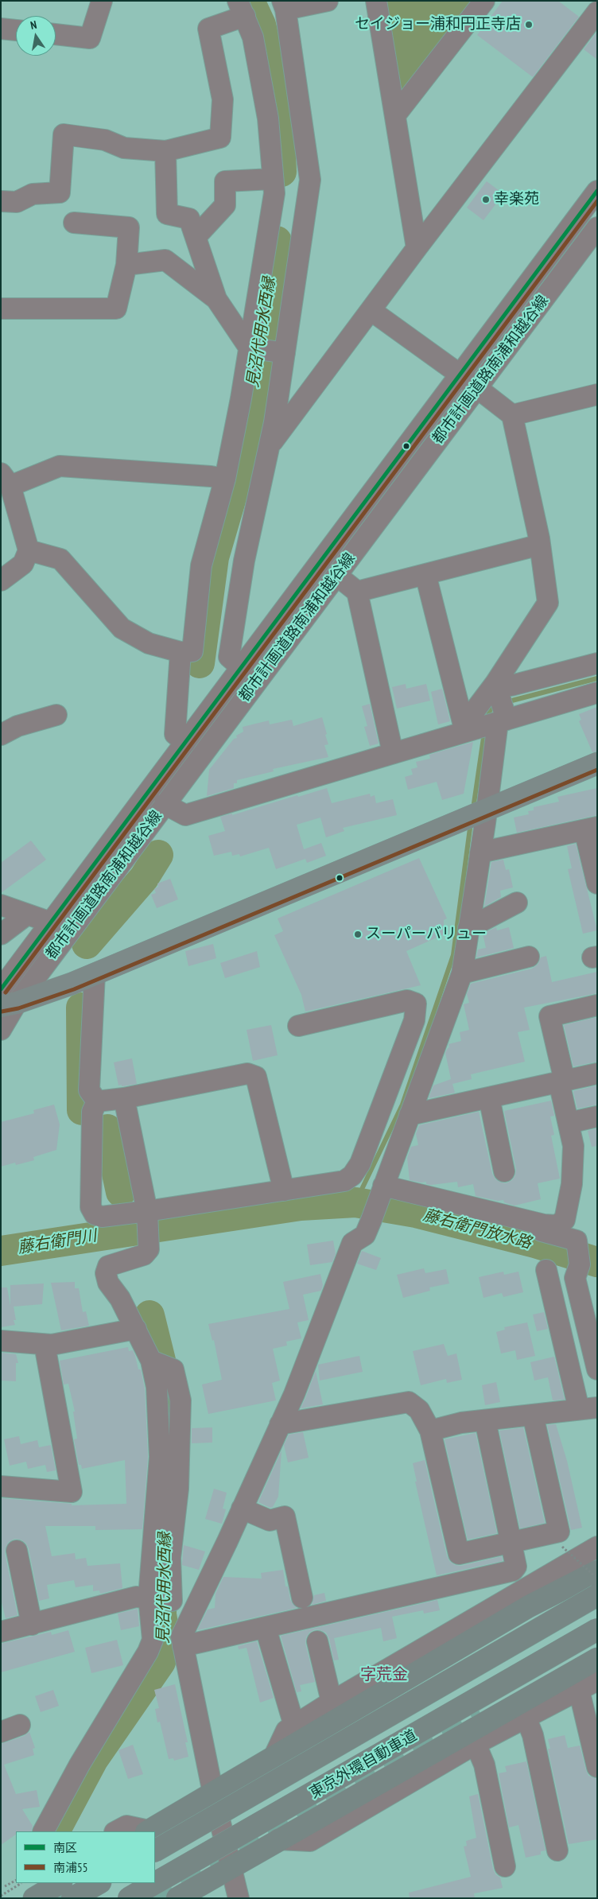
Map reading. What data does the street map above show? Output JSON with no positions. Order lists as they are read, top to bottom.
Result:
{
  "streets": {
    "highway": ["東京外環自動車道"],
    "street": ["都市計画道路南浦和越谷線"]
  },
  "districts": ["字荒金"],
  "water": ["見沼代用水西縁", "藤右衛門放水路", "藤右衛門川"],
  "places": ["セイジョー浦和円正寺店", "幸楽苑", "スーパーバリュー"],
  "lines": ["transit line 南区", "transit line 南浦55"],
  "legend": ["南区", "南浦55"],
  "north": "top"
}
